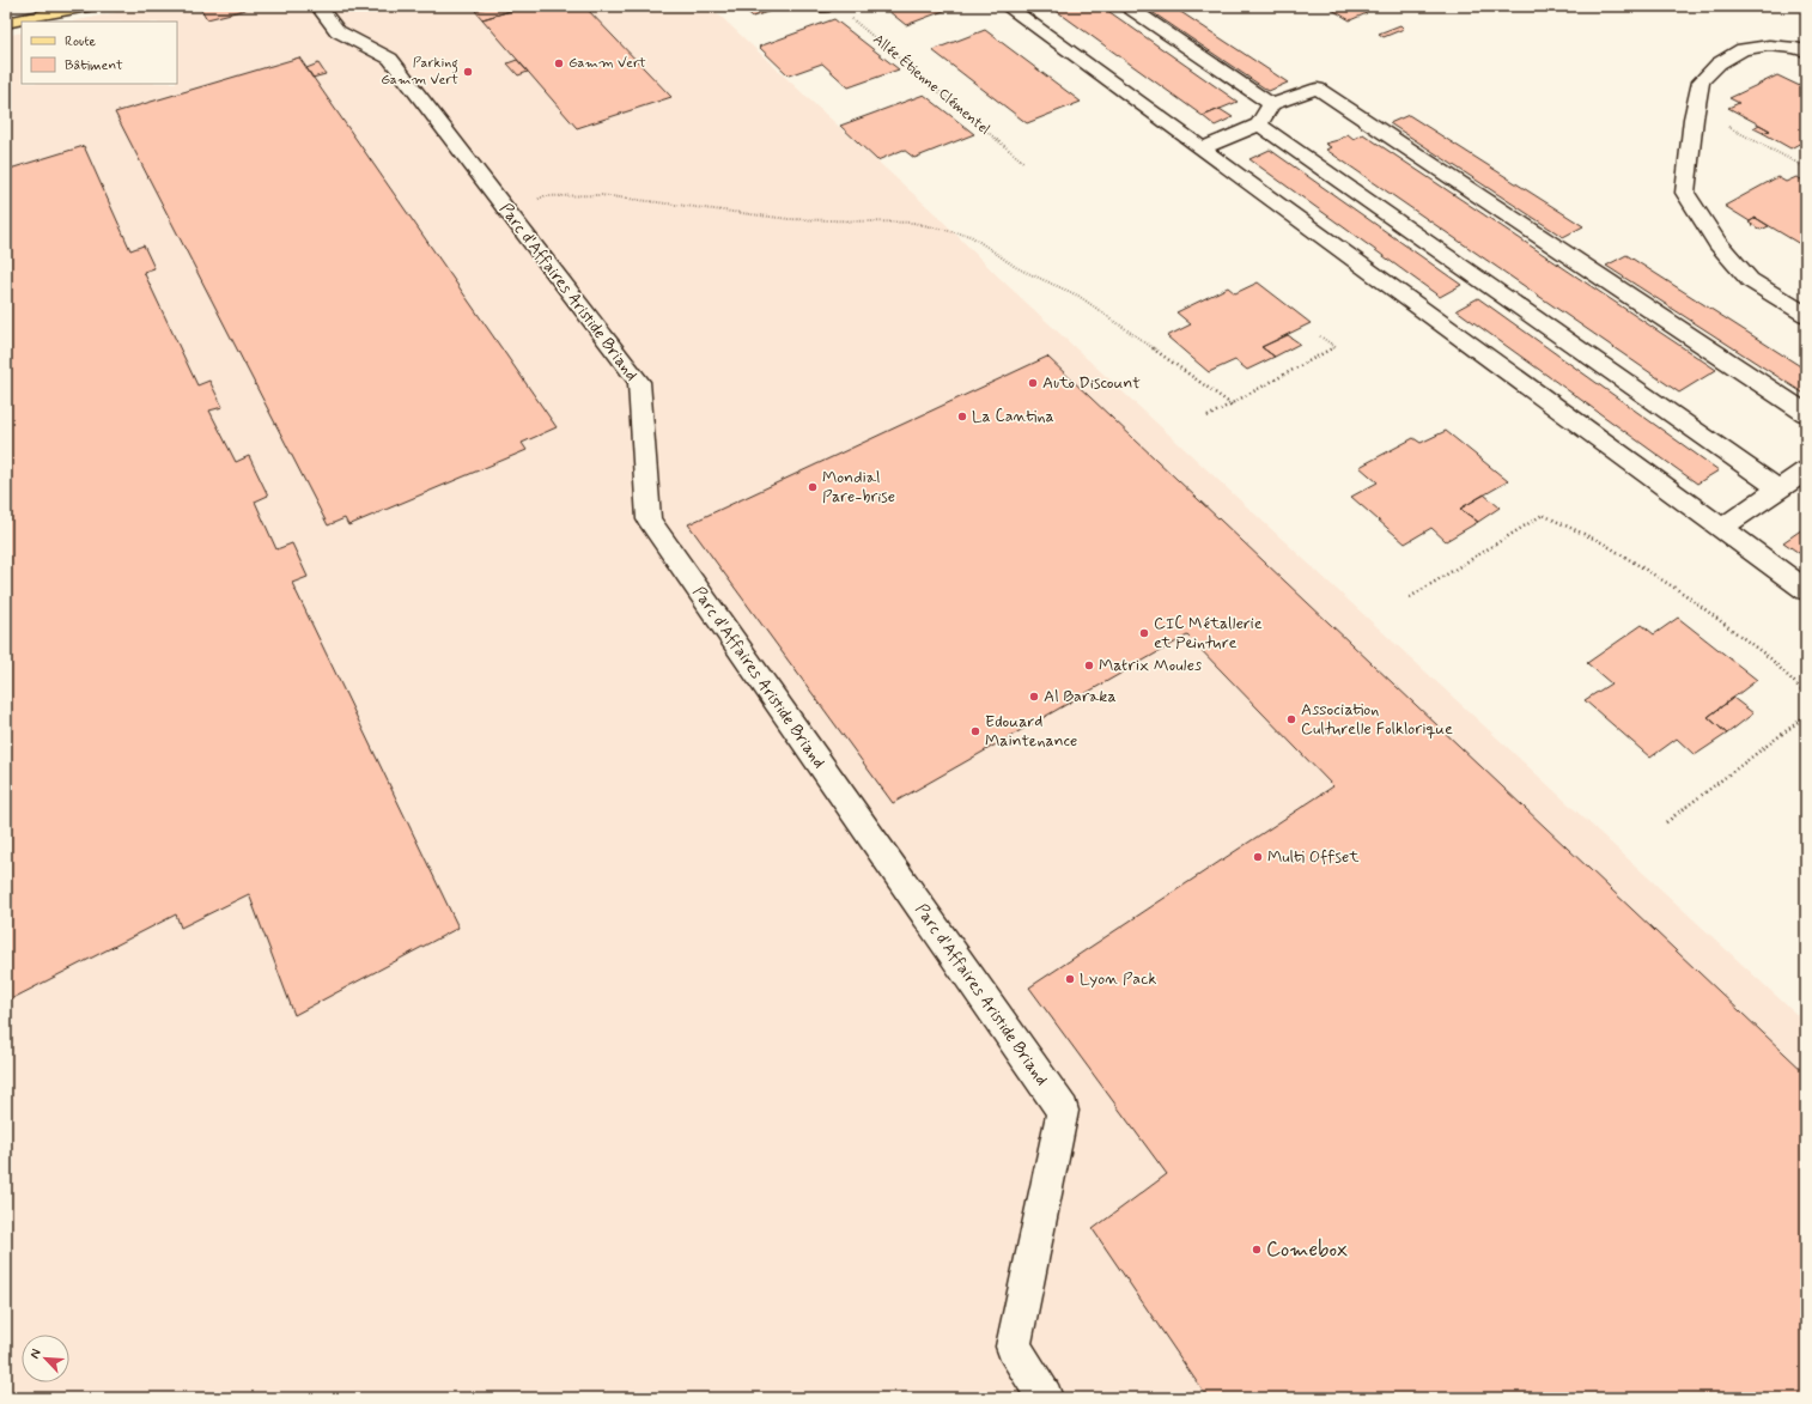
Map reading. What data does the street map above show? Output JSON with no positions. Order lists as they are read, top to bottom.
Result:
{
  "streets": {
    "street": ["Parc d'Affaires Aristide Briand"],
    "path": ["Allée Étienne Clémentel"]
  },
  "places": [
    "Gamm Vert",
    "Parking Gamm Vert",
    "Auto Discount",
    "La Cantina",
    "Mondial Pare-brise",
    "CIC Métallerie et Peinture",
    "Matrix Moules",
    "Al Baraka",
    "Association Culturelle Folklorique",
    "Edouard Maintenance",
    "Multi Offset",
    "Lyon Pack",
    "Comebox"
  ],
  "legend": ["Route", "Bâtiment"],
  "north": "top left"
}
